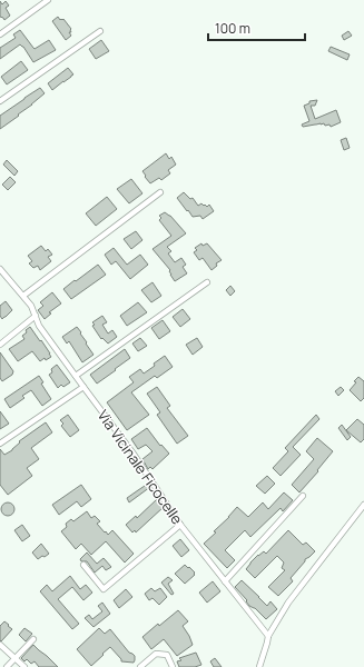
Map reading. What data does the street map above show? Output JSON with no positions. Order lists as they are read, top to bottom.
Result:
{
  "streets": {
    "street": ["Via Vicinale Ficocelle"]
  },
  "scale_bar": "100 m"
}
